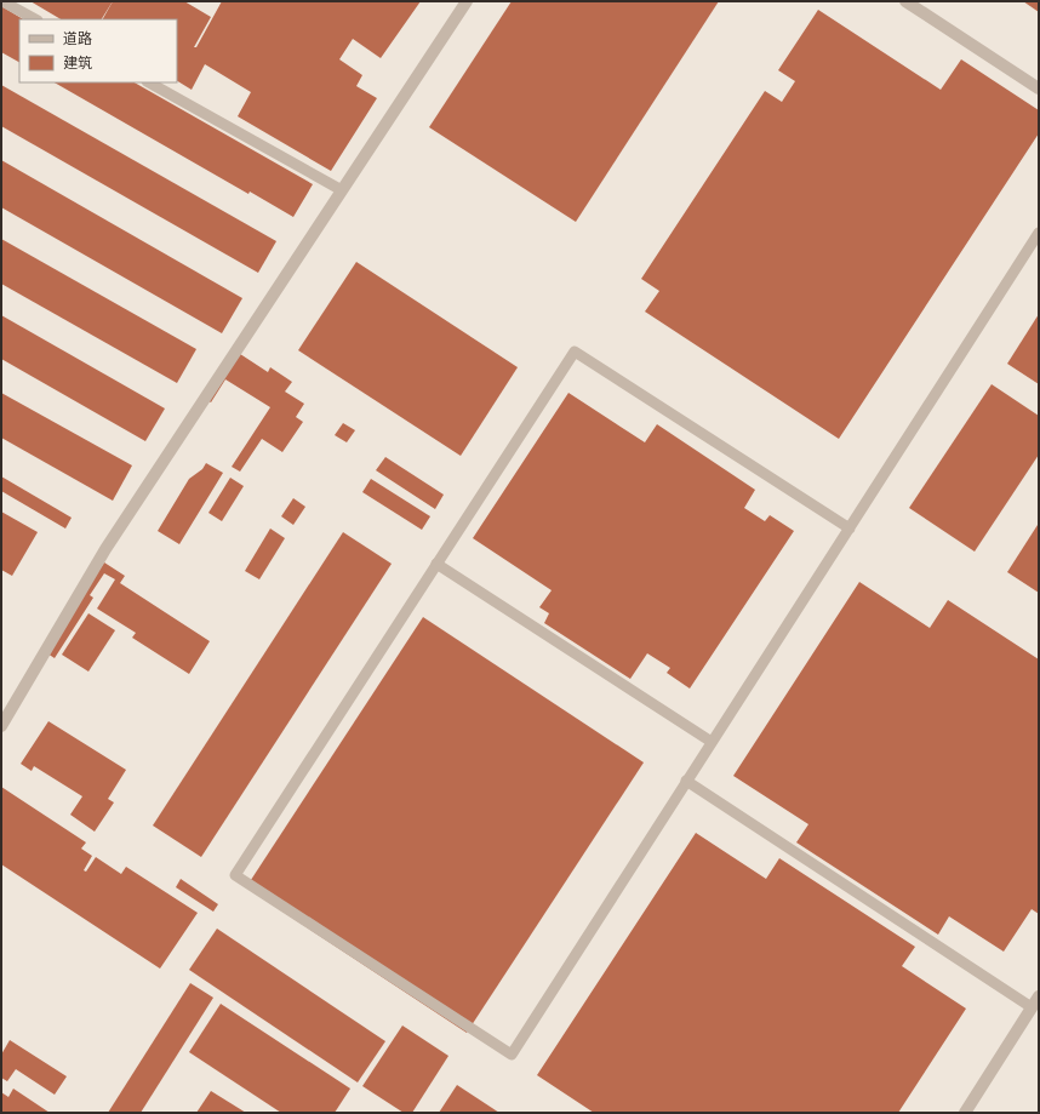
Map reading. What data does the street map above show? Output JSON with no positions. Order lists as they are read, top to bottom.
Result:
{
  "legend": ["道路", "建筑"]
}
